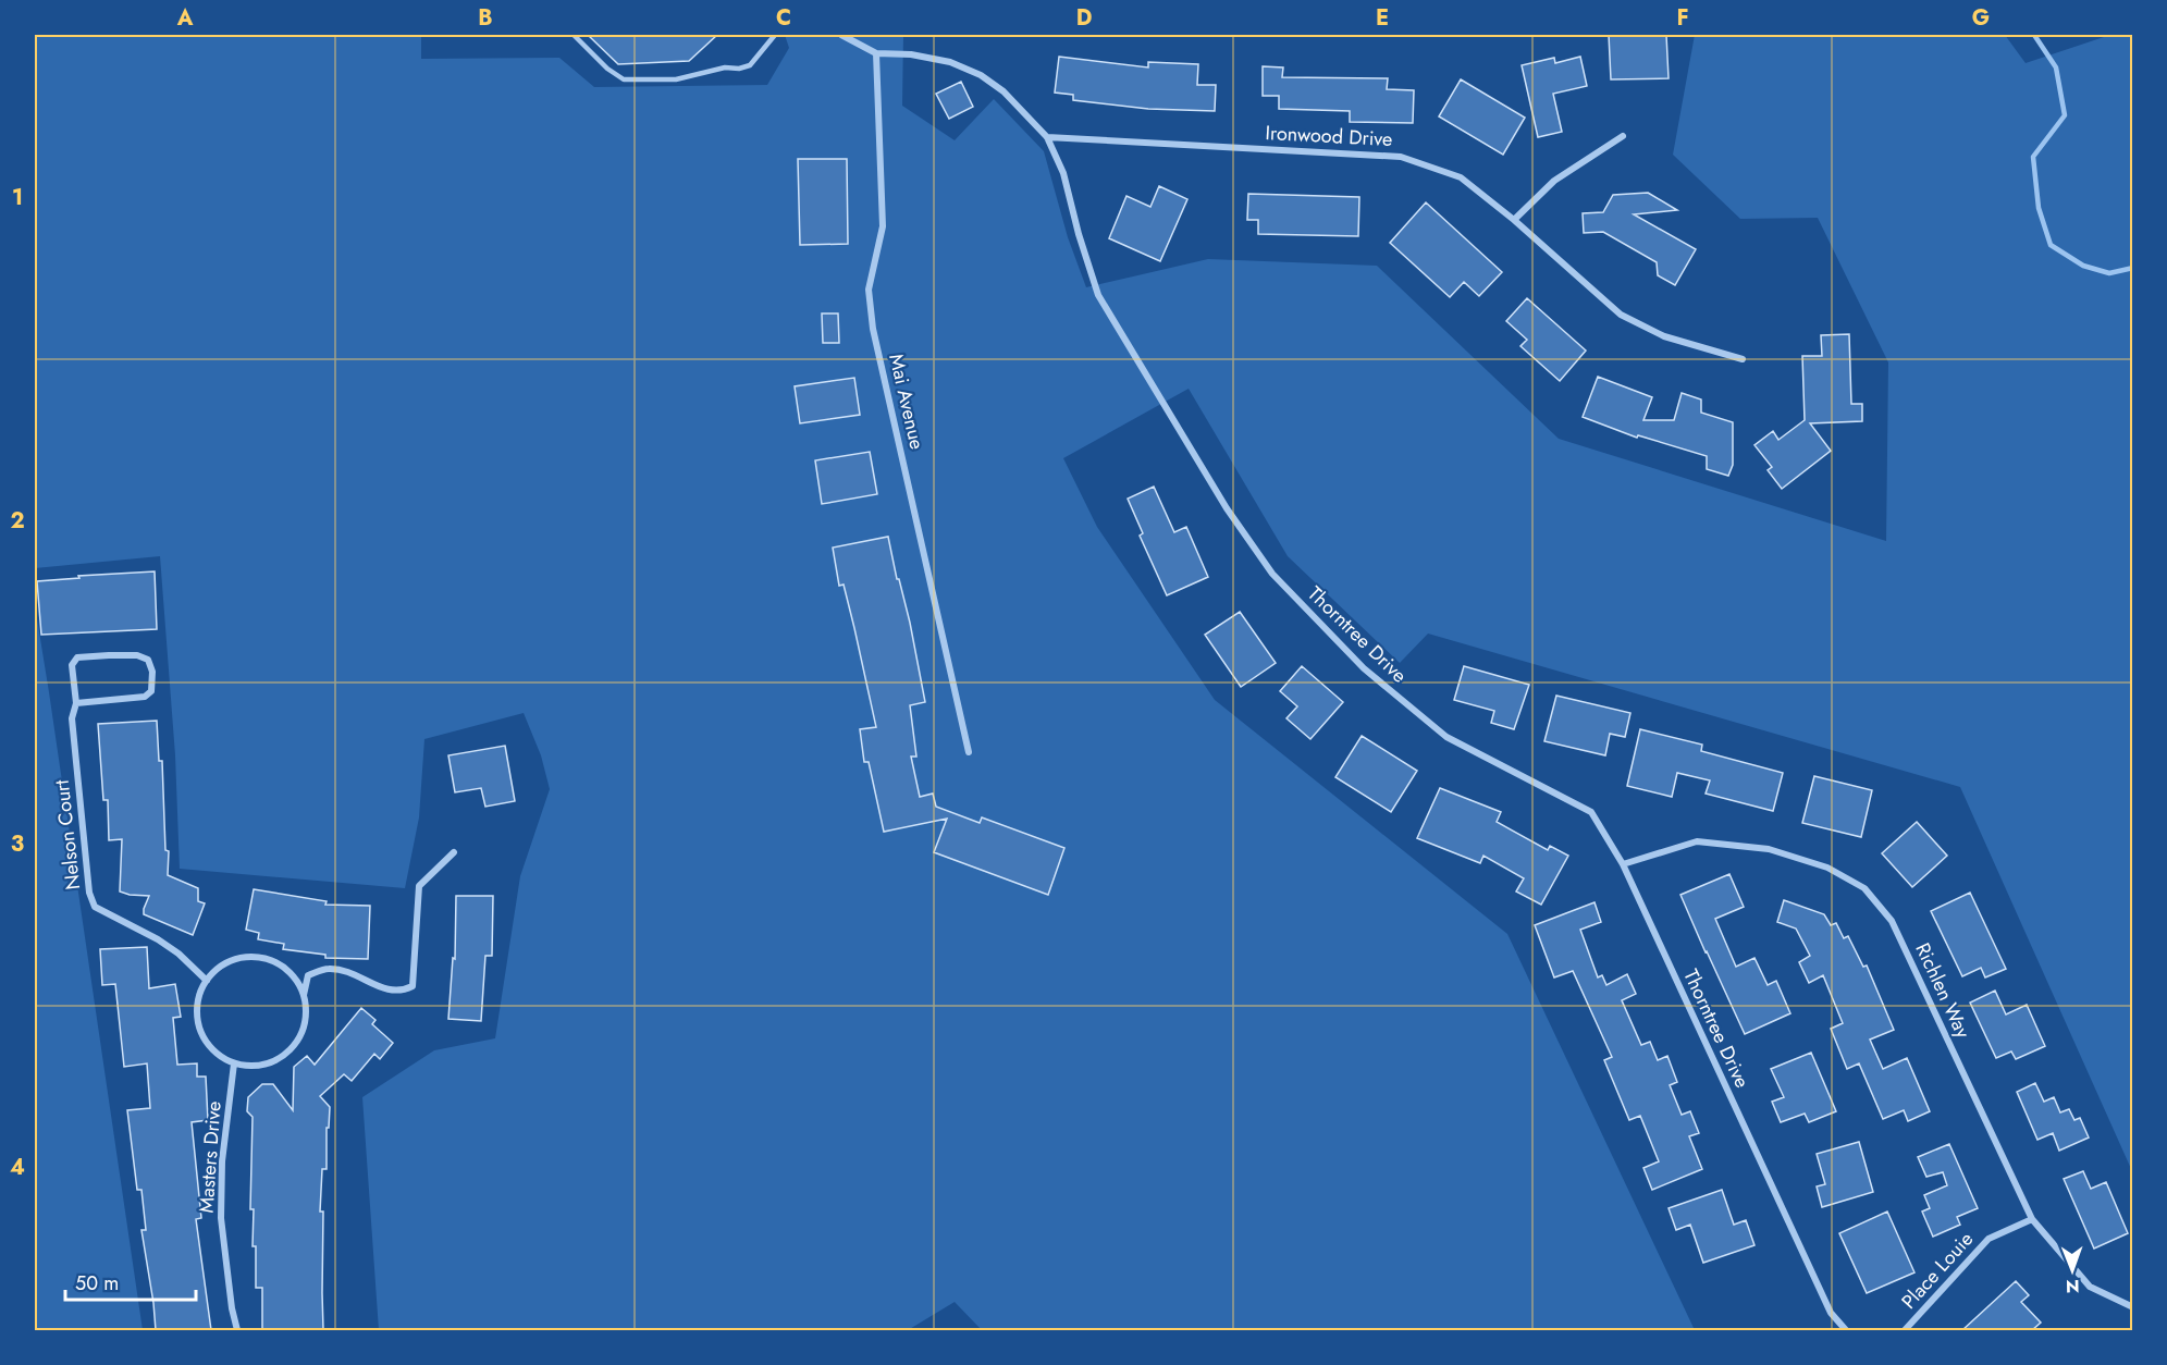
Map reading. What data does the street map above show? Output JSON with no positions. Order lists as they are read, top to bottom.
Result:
{
  "streets": {
    "street": [
      "Ironwood Drive",
      "Mai Avenue",
      "Thorntree Drive",
      "Nelson Court",
      "Richlen Way",
      "Masters Drive",
      "Place Louie"
    ]
  },
  "crossings": [
    ["Ironwood Drive", "Thorntree Drive"],
    ["Mai Avenue", "Thorntree Drive"],
    ["Thorntree Drive", "Richlen Way"],
    ["Nelson Court", "Masters Drive"],
    ["Richlen Way", "Place Louie"]
  ],
  "scale_bar": "50 m",
  "north": "bottom",
  "grid": {
    "columns": [
      "A",
      "B",
      "C",
      "D",
      "E",
      "F",
      "G"
    ],
    "rows": [
      "1",
      "2",
      "3",
      "4"
    ]
  }
}
